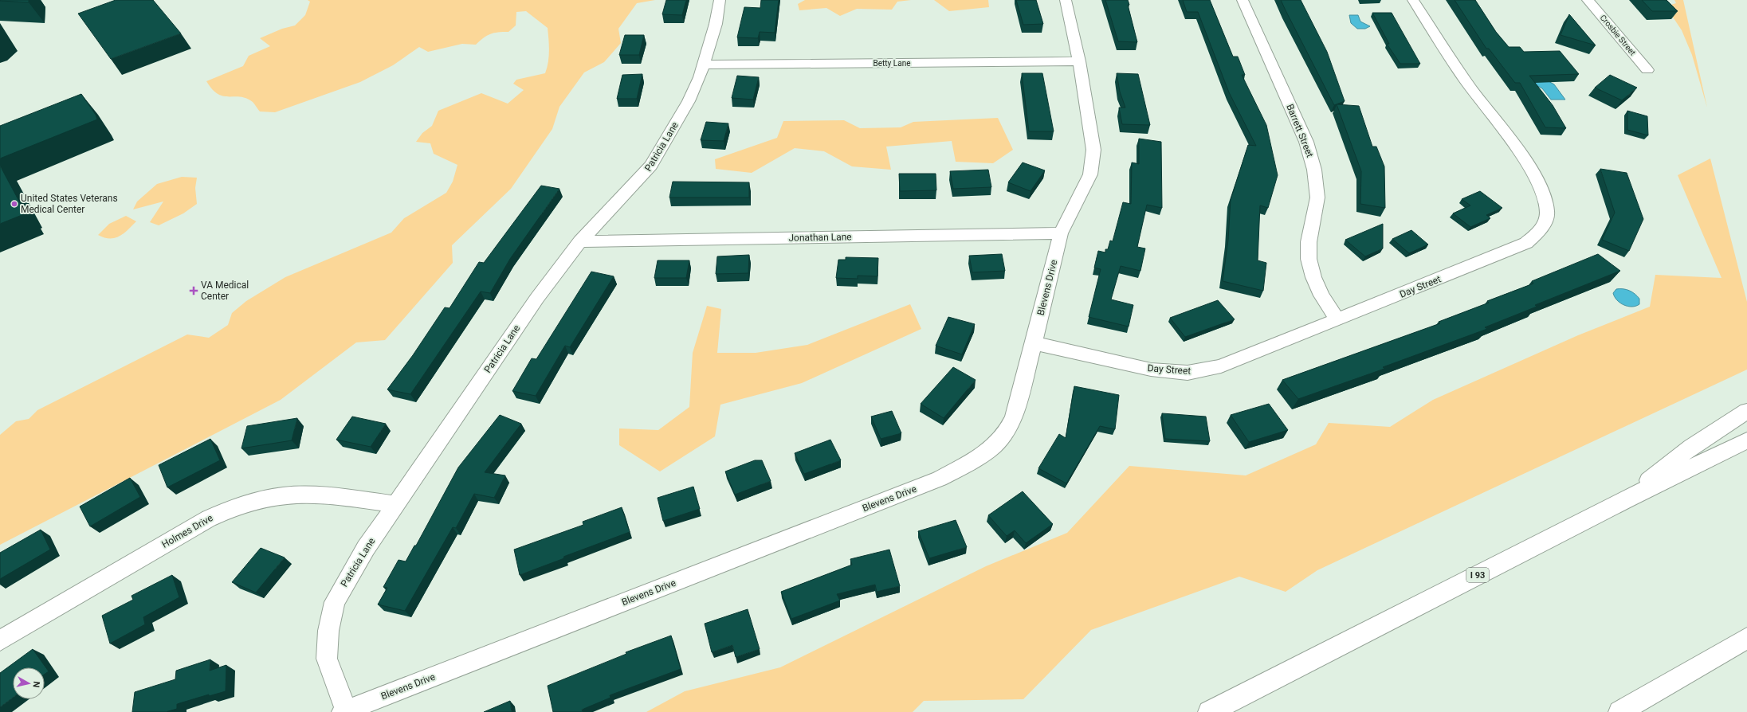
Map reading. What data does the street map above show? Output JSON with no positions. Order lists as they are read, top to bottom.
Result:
{
  "streets": {
    "highway": ["I 93"],
    "street": [
      "Crosbie Street",
      "Betty Lane",
      "Barrett Street",
      "Patricia Lane",
      "Jonathan Lane",
      "Day Street",
      "Blevens Drive",
      "Holmes Drive"
    ]
  },
  "crossings": [
    ["Betty Lane", "Patricia Lane"],
    ["Betty Lane", "Blevens Drive"],
    ["Barrett Street", "Day Street"],
    ["Patricia Lane", "Jonathan Lane"],
    ["Patricia Lane", "Blevens Drive"],
    ["Patricia Lane", "Holmes Drive"],
    ["Jonathan Lane", "Blevens Drive"],
    ["Day Street", "Blevens Drive"]
  ],
  "places": {
    "other": ["United States Veterans Medical Center"],
    "health": ["VA Medical Center"]
  },
  "north": "right"
}
